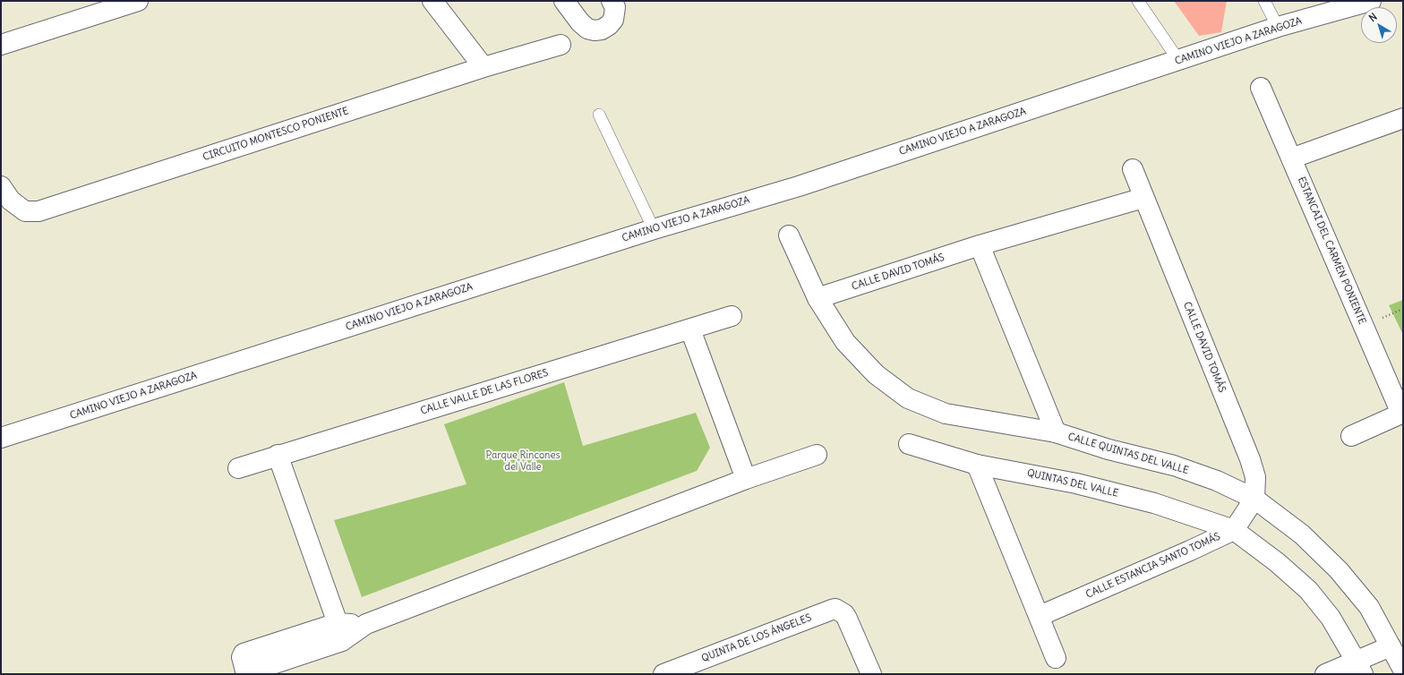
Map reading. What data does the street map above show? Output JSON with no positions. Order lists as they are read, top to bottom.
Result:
{
  "streets": {
    "street": [
      "CAMINO VIEJO A ZARAGOZA",
      "CIRCUITO MONTESCO PONIENTE",
      "ESTANCAI DEL CARMEN PONIENTE",
      "CALLE DAVID TOMÁS",
      "CALLE VALLE DE LAS FLORES",
      "CALLE QUINTAS DEL VALLE",
      "QUINTAS DEL VALLE",
      "CALLE ESTANCIA SANTO TOMÁS",
      "QUINTA DE LOS ÁNGELES"
    ]
  },
  "crossings": [
    ["CALLE DAVID TOMÁS", "CALLE QUINTAS DEL VALLE"],
    ["QUINTAS DEL VALLE", "CALLE ESTANCIA SANTO TOMÁS"]
  ],
  "parks": ["Parque Rincones del Valle"],
  "north": "top left"
}
